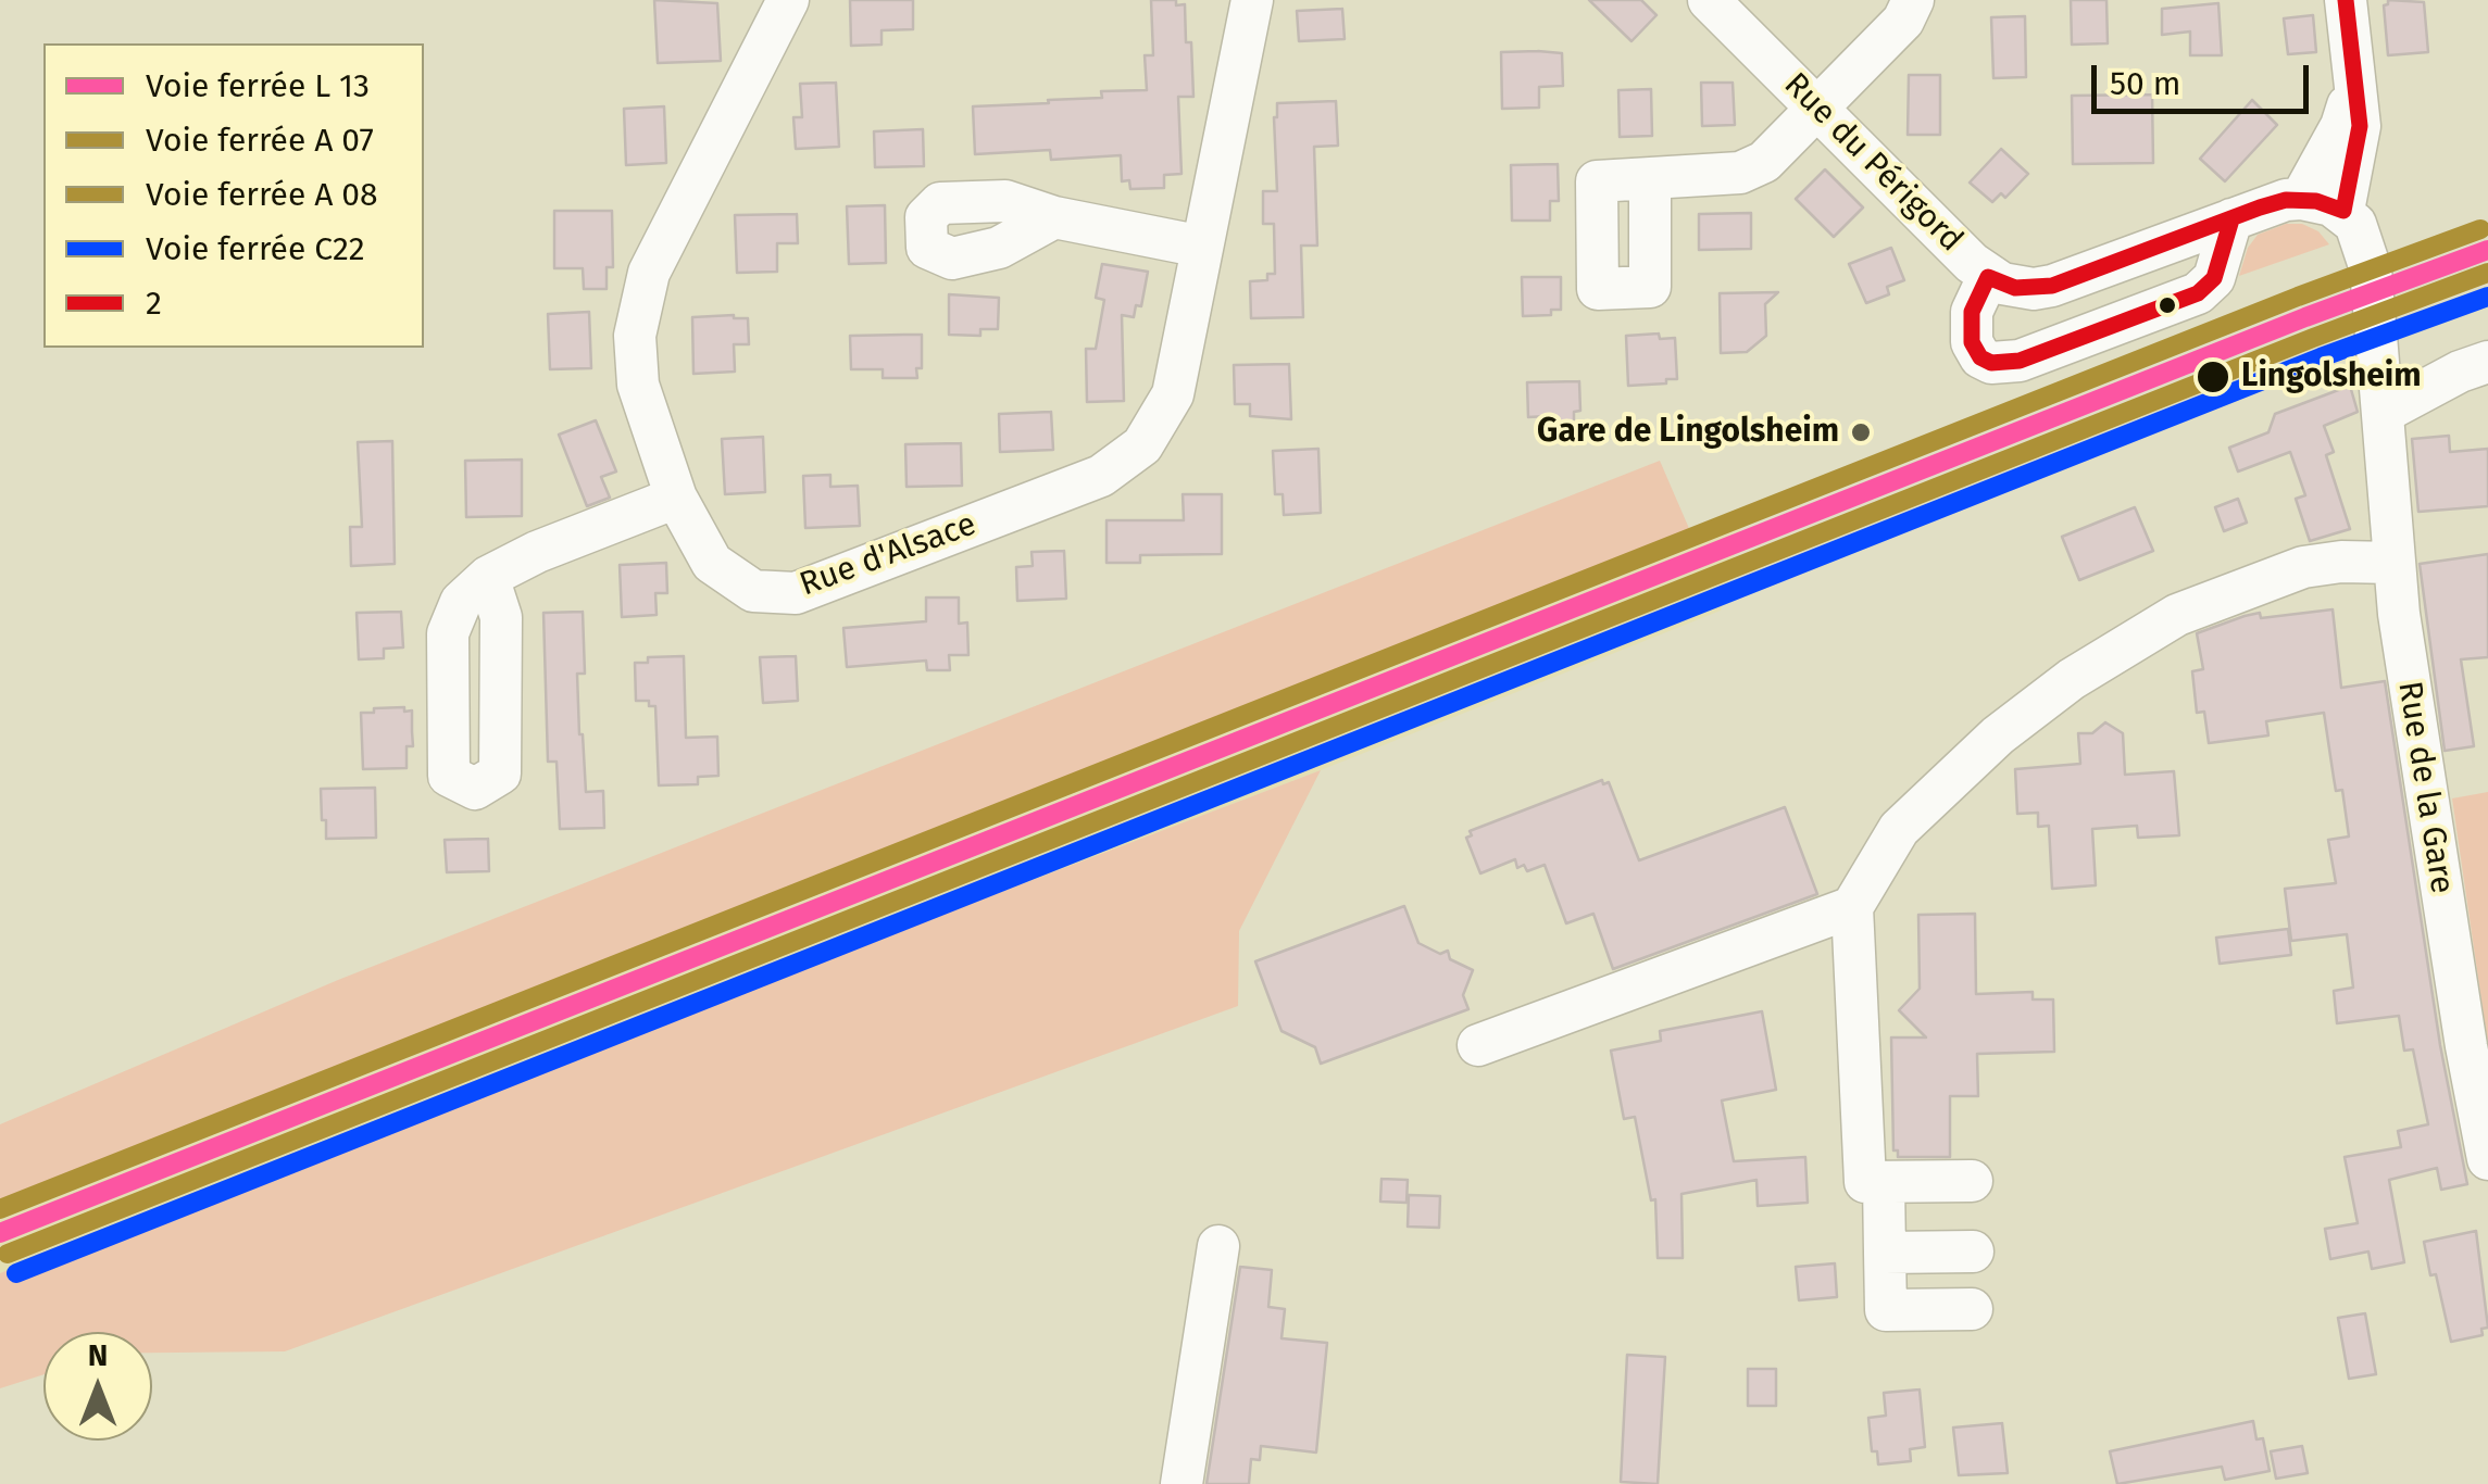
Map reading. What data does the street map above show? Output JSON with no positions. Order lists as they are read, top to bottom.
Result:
{
  "streets": {
    "street": ["Rue du Périgord", "Rue d'Alsace", "Rue de la Gare"]
  },
  "places": ["Lingolsheim", "Gare de Lingolsheim"],
  "lines": ["transit line 2", "rail line C22"],
  "legend": [
    "Voie ferrée L 13",
    "Voie ferrée A 07",
    "Voie ferrée A 08",
    "Voie ferrée C22",
    "2"
  ],
  "scale_bar": "50 m",
  "north": "top"
}
